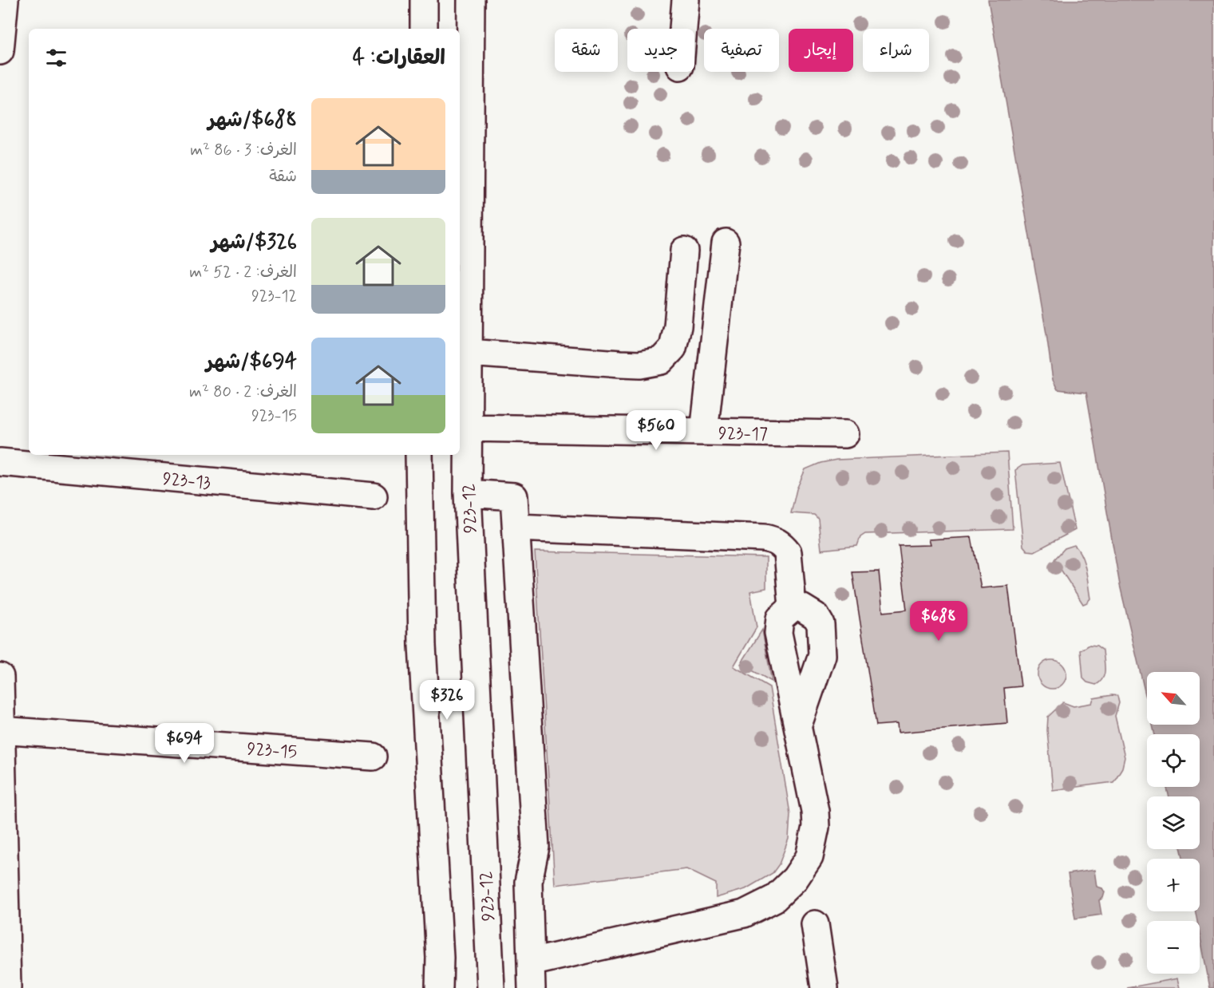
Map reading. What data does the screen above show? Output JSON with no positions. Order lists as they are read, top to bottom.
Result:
{
  "streets": {
    "street": [
      "923-17",
      "923-13",
      "923-12",
      "923-15"
    ]
  },
  "crossings": [
    ["923-17", "923-12"]
  ],
  "north": "top left",
  "page": {
    "chip": [
      "شراء",
      "إيجار",
      "تصفية",
      "جديد",
      "شقة"
    ],
    "heading": "العقارات: 4",
    "list": [
      {
        "name": "$688/شهر",
        "note": "الغرف: 3 · 86 m² · شقة"
      },
      {
        "name": "$326/شهر",
        "note": "الغرف: 2 · 52 m² · 923-12"
      },
      {
        "name": "$694/شهر",
        "note": "الغرف: 2 · 80 m² · 923-15"
      }
    ],
    "price": [
      "$560",
      "$688",
      "$326",
      "$694"
    ],
    "map_buttons": ["+", "−"]
  }
}
